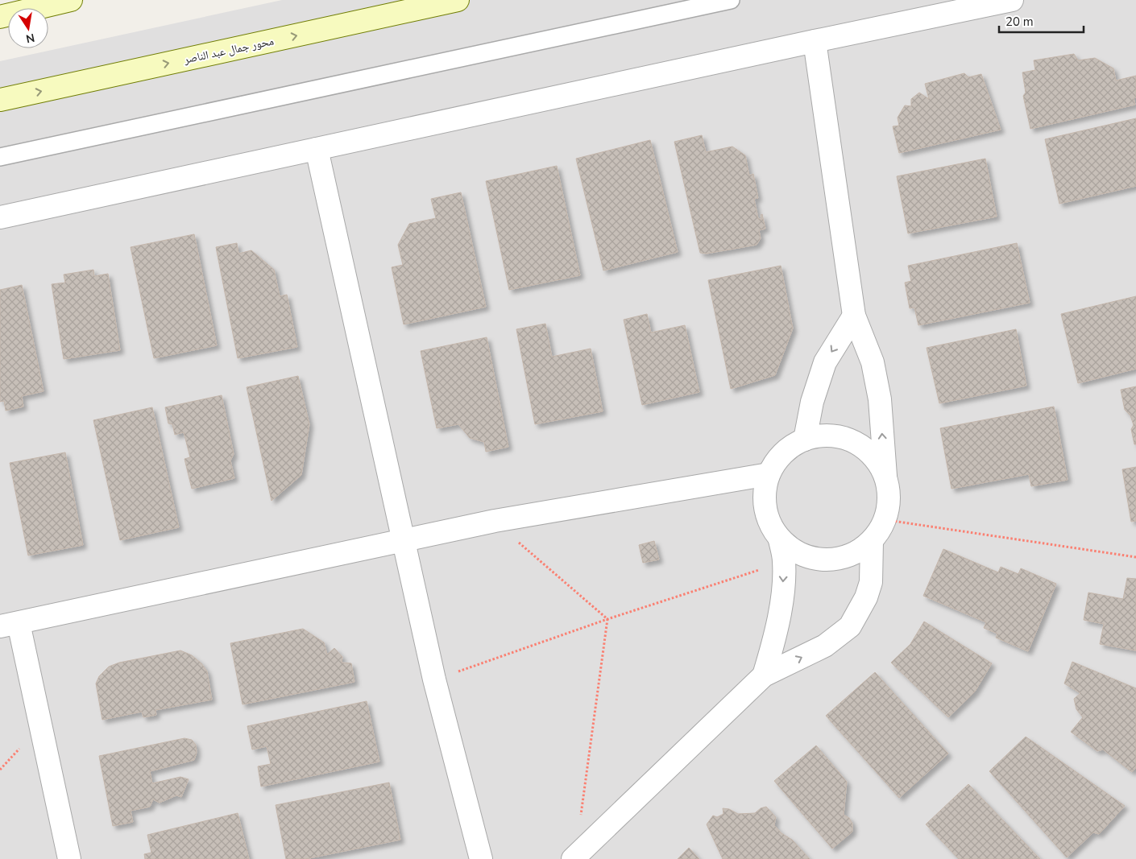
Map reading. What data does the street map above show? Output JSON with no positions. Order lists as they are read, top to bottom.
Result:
{
  "streets": {
    "main road": ["محور جمال عبد الناصر"]
  },
  "one_way": ["محور جمال عبد الناصر"],
  "scale_bar": "20 m",
  "north": "bottom"
}
